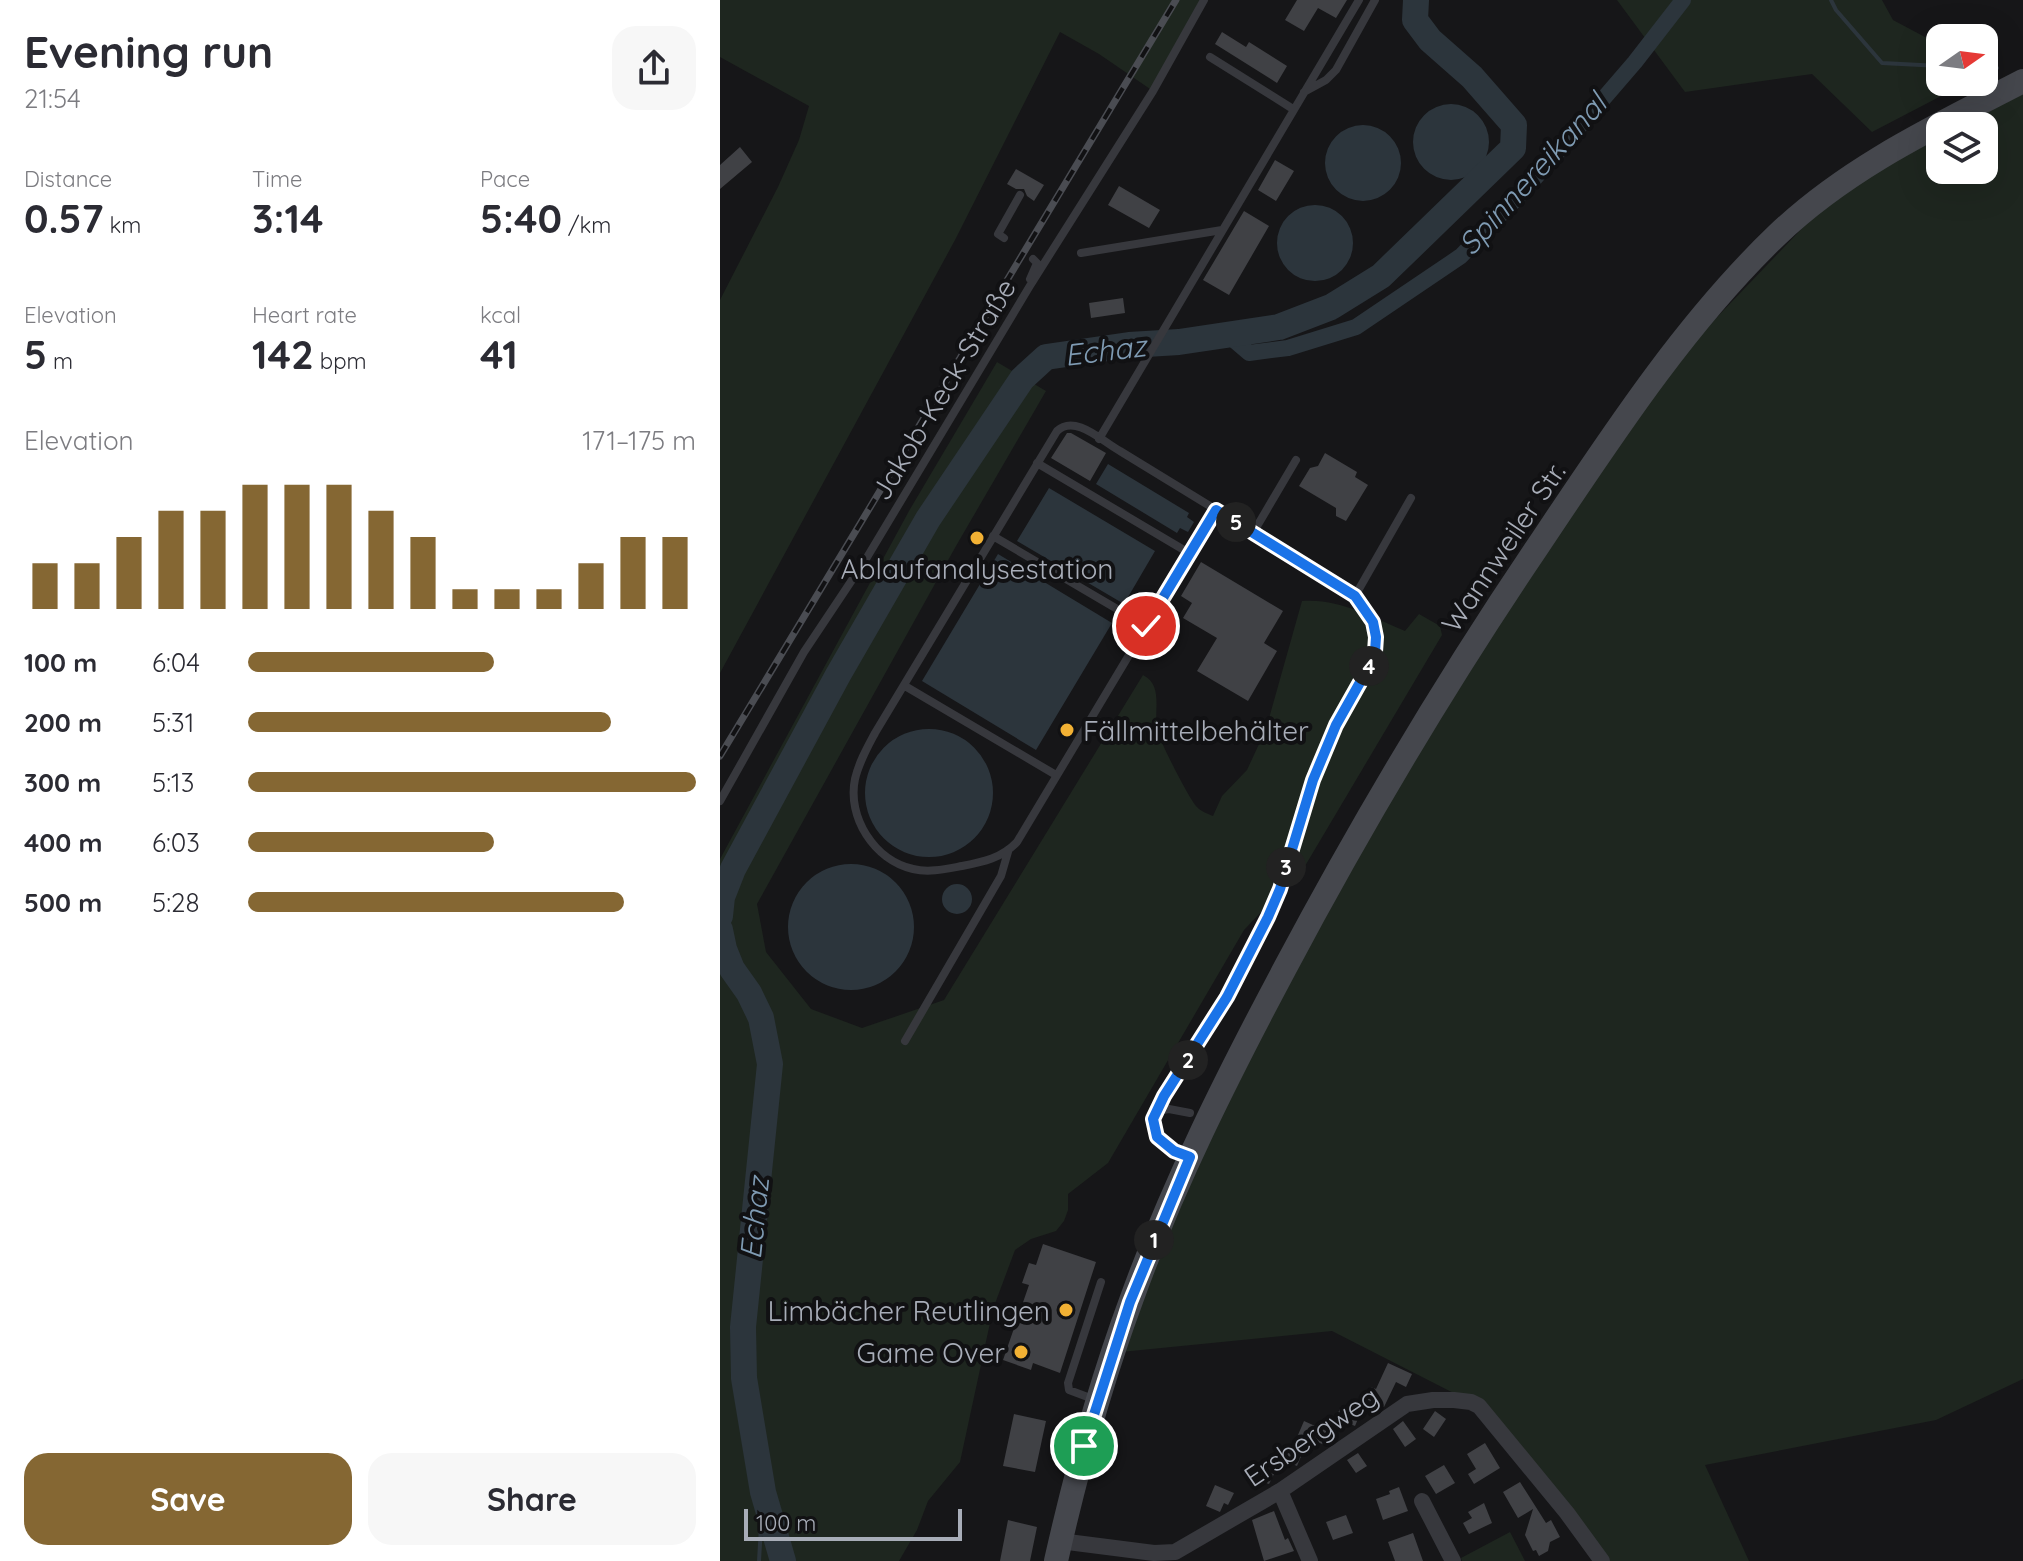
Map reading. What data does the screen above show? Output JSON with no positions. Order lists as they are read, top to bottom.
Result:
{
  "streets": {
    "main road": ["Wannweiler Str."],
    "street": ["Ersbergweg"],
    "lane": ["Jakob-Keck-Straße"]
  },
  "crossings": [
    ["Wannweiler Str.", "Ersbergweg"]
  ],
  "water": ["Spinnereikanal", "Echaz"],
  "places": [
    "Ablaufanalysestation",
    "Fällmittelbehälter",
    "Limbächer Reutlingen",
    "Game Over"
  ],
  "scale_bar": "100 m",
  "north": "right",
  "page": {
    "heading": ["Evening run", "21:54"],
    "stats": [
      ["Distance", "0.57 km"],
      ["Time", "3:14"],
      ["Pace", "5:40 /km"],
      ["Elevation", "5 m"],
      ["Heart rate", "142 bpm"],
      ["kcal", "41"]
    ],
    "chart": ["Elevation", "171–175 m"],
    "pins": [
      "5",
      "4",
      "3",
      "2",
      "1"
    ],
    "list": [
      {
        "name": "100 m",
        "note": "6:04"
      },
      {
        "name": "200 m",
        "note": "5:31"
      },
      {
        "name": "300 m",
        "note": "5:13"
      },
      {
        "name": "400 m",
        "note": "6:03"
      },
      {
        "name": "500 m",
        "note": "5:28"
      }
    ],
    "buttons": ["Save", "Share"],
    "scale": "100 m"
  }
}
